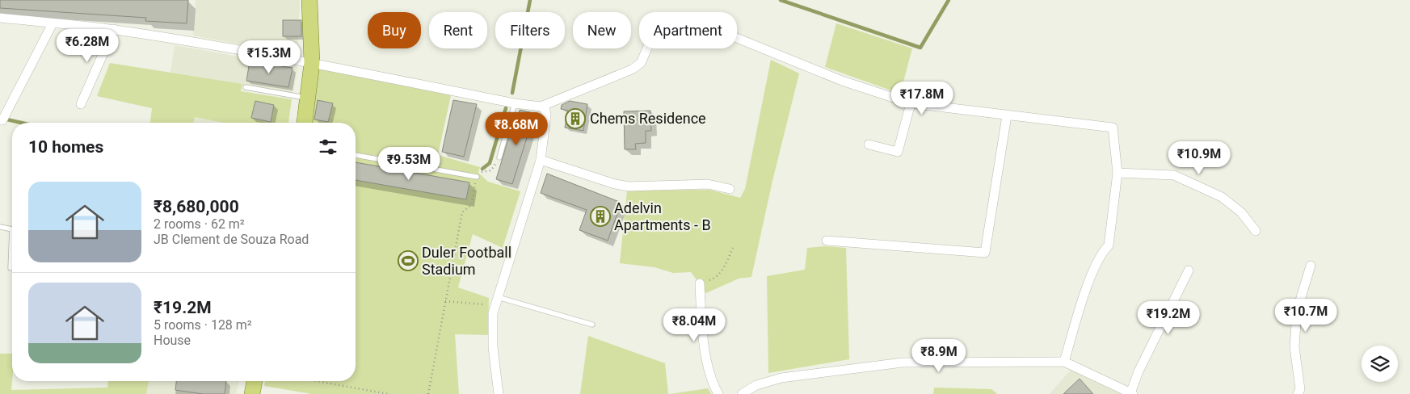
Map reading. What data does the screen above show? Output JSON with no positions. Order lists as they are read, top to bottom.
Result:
{
  "places": {
    "building": ["Chems Residence", "Adelvin Apartments - B"],
    "sports": ["Duler Football Stadium"]
  },
  "page": {
    "chip": [
      "Buy",
      "Rent",
      "Filters",
      "New",
      "Apartment"
    ],
    "price": [
      "₹6.28M",
      "₹15.3M",
      "₹17.8M",
      "₹8.68M",
      "₹10.9M",
      "₹9.53M",
      "₹10.7M",
      "₹19.2M",
      "₹8.04M",
      "₹8.9M"
    ],
    "heading": "10 homes",
    "list": [
      {
        "name": "₹8,680,000",
        "note": "2 rooms · 62 m² · JB Clement de Souza Road"
      },
      {
        "name": "₹19.2M",
        "note": "5 rooms · 128 m² · House"
      }
    ]
  }
}
